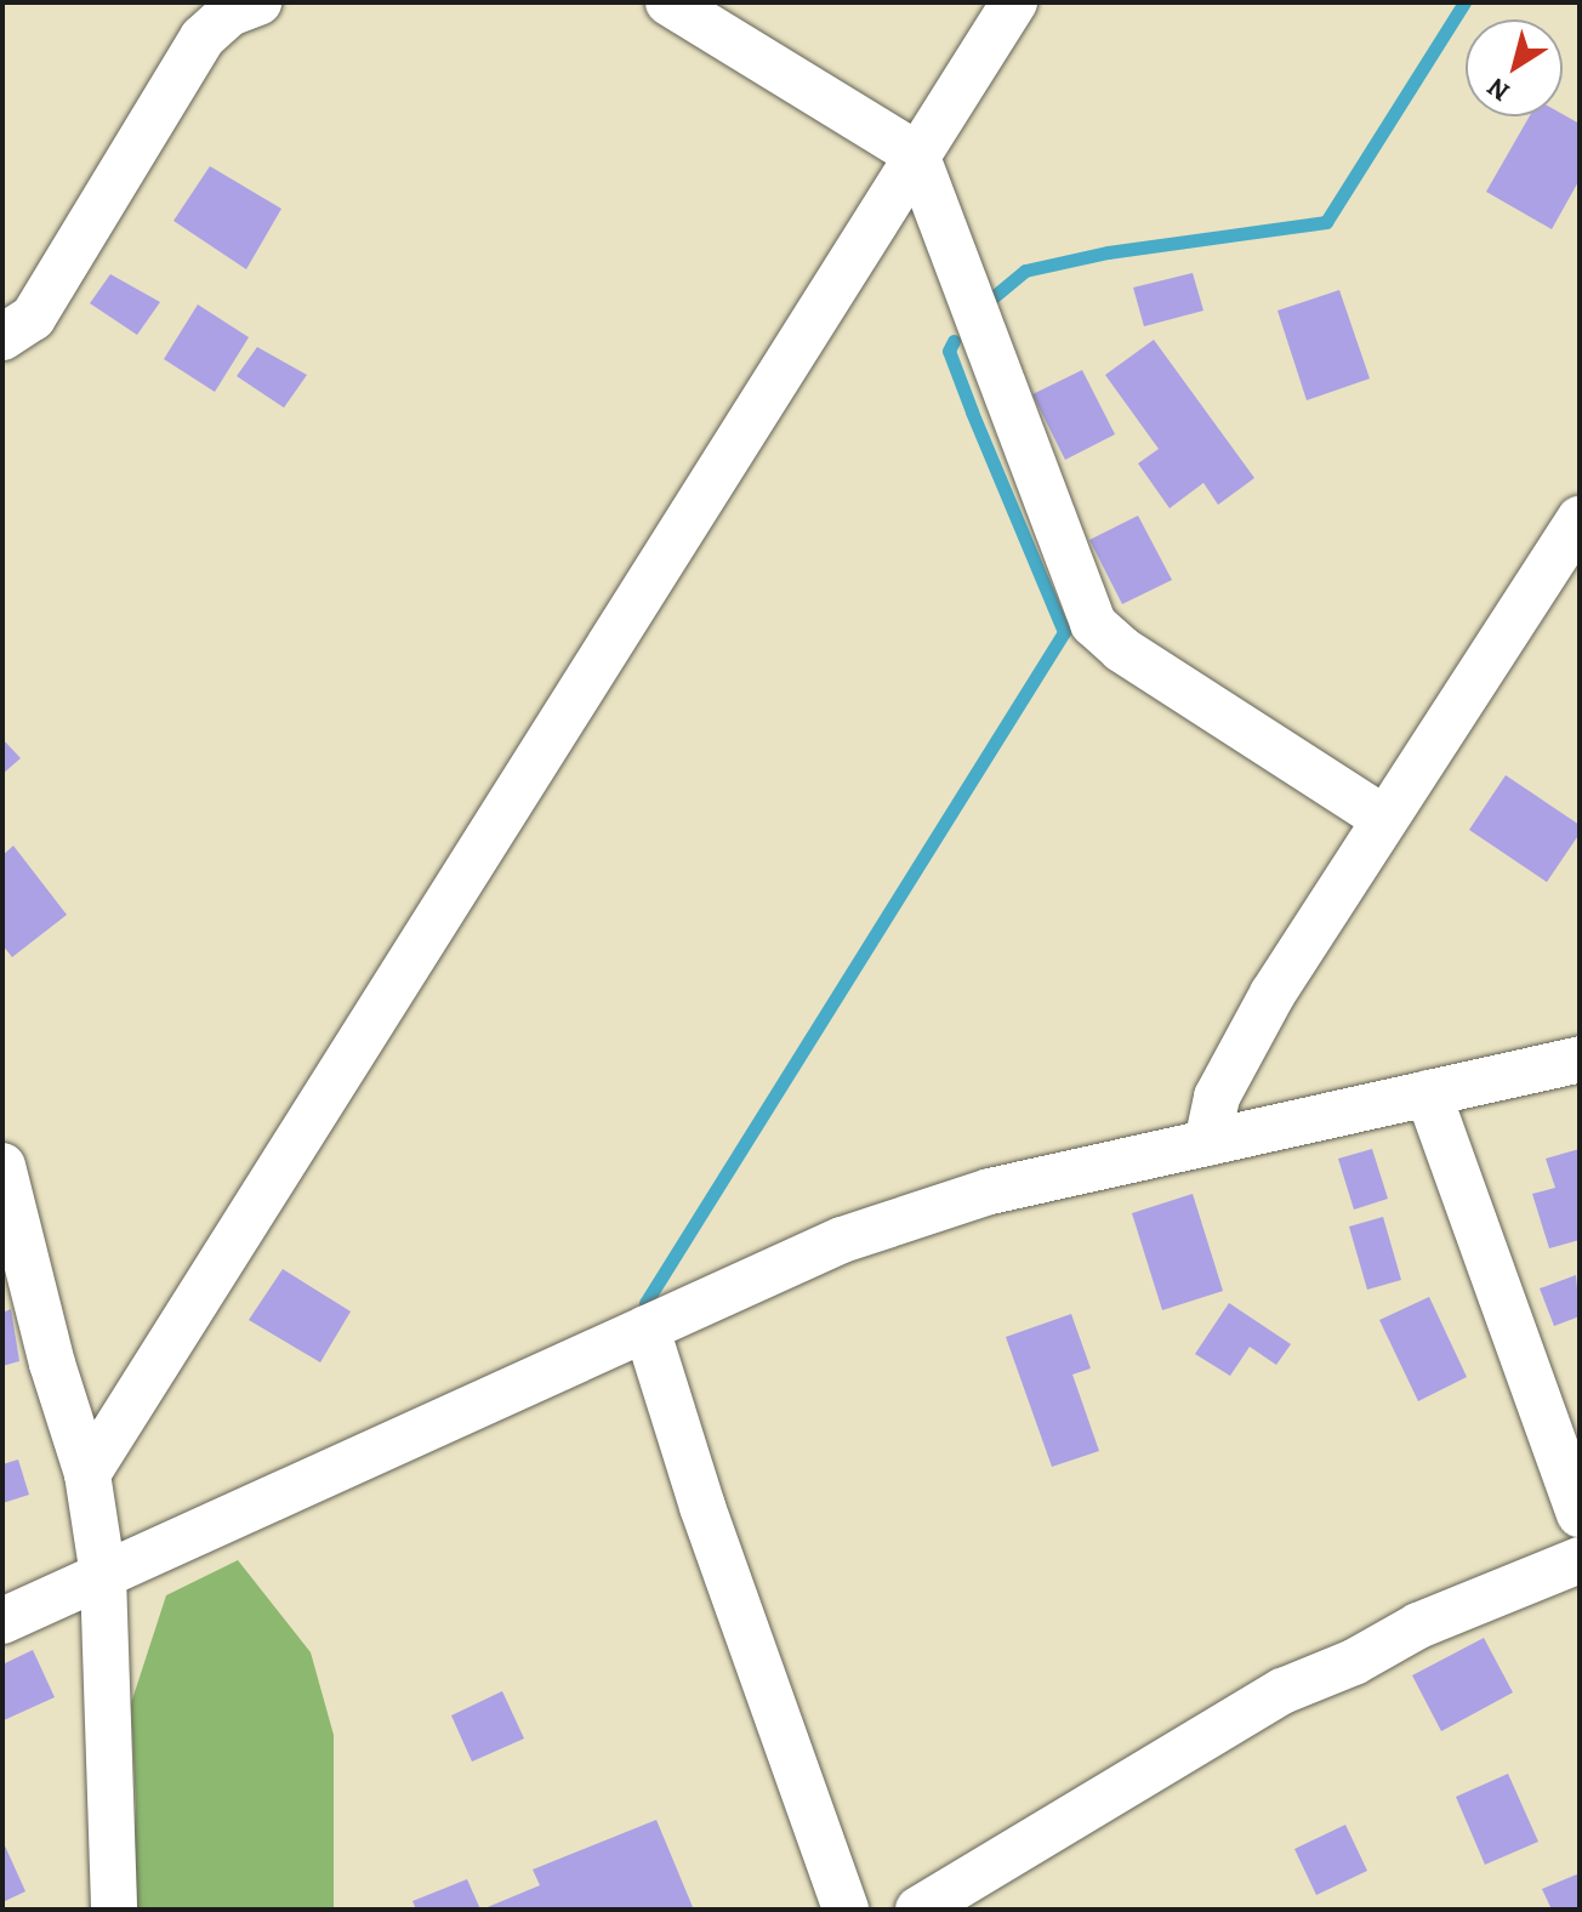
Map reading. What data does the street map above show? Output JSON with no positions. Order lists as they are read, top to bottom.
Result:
{
  "north": "bottom left"
}
